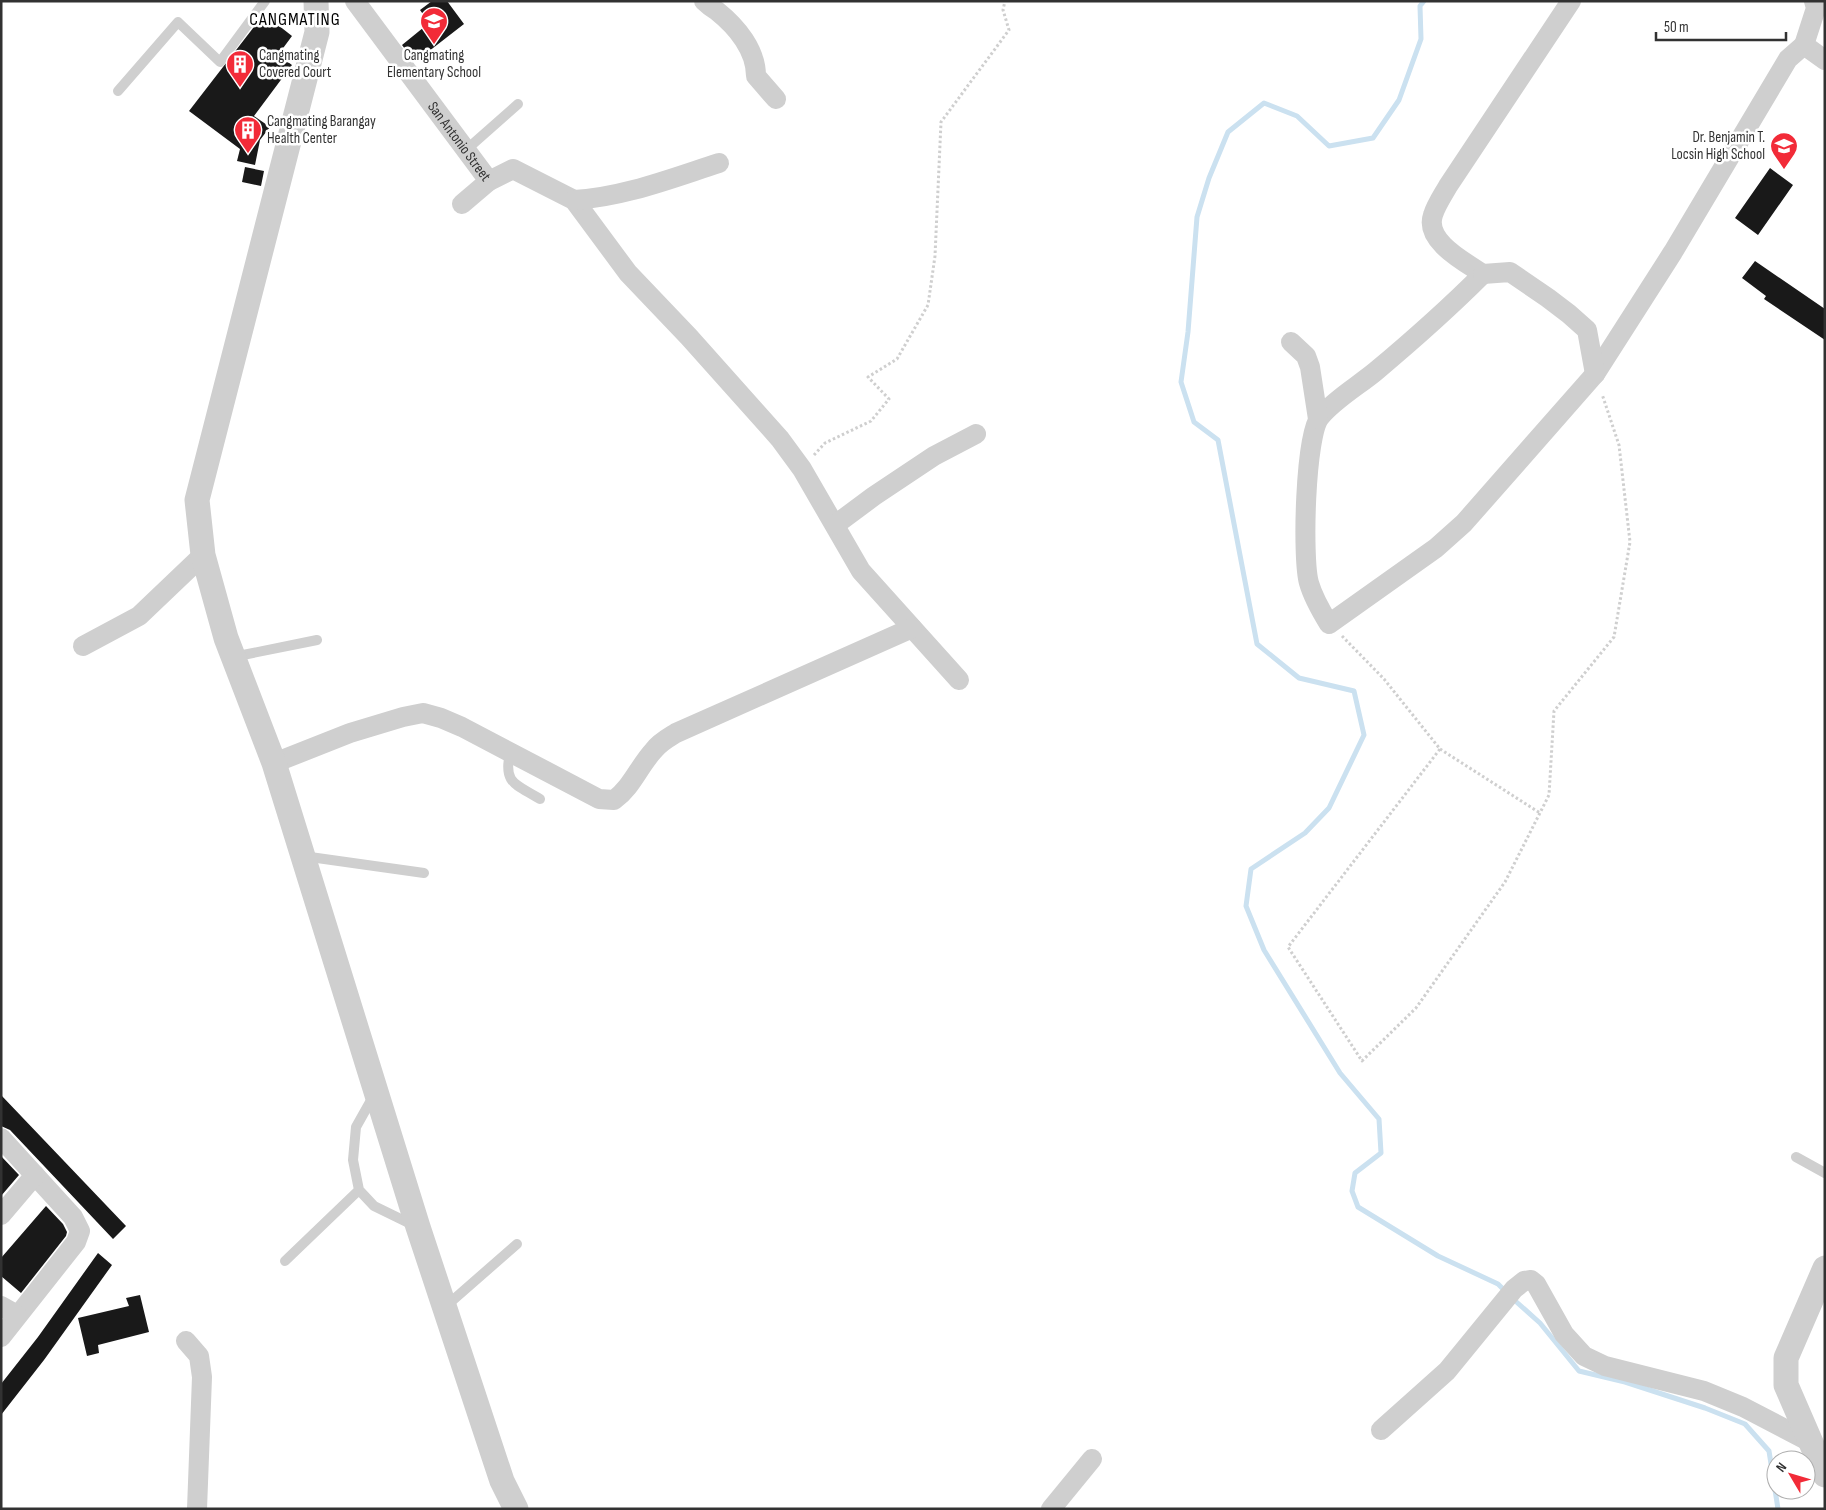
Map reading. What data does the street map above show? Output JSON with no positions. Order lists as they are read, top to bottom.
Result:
{
  "streets": {
    "street": ["San Antonio Street"]
  },
  "districts": ["CANGMATING"],
  "places": {
    "school or university": ["Cangmating Elementary School", "Dr. Benjamin T. Locsin High School"],
    "building": ["Cangmating Covered Court", "Cangmating Barangay Health Center"]
  },
  "scale_bar": "50 m",
  "north": "top left"
}
